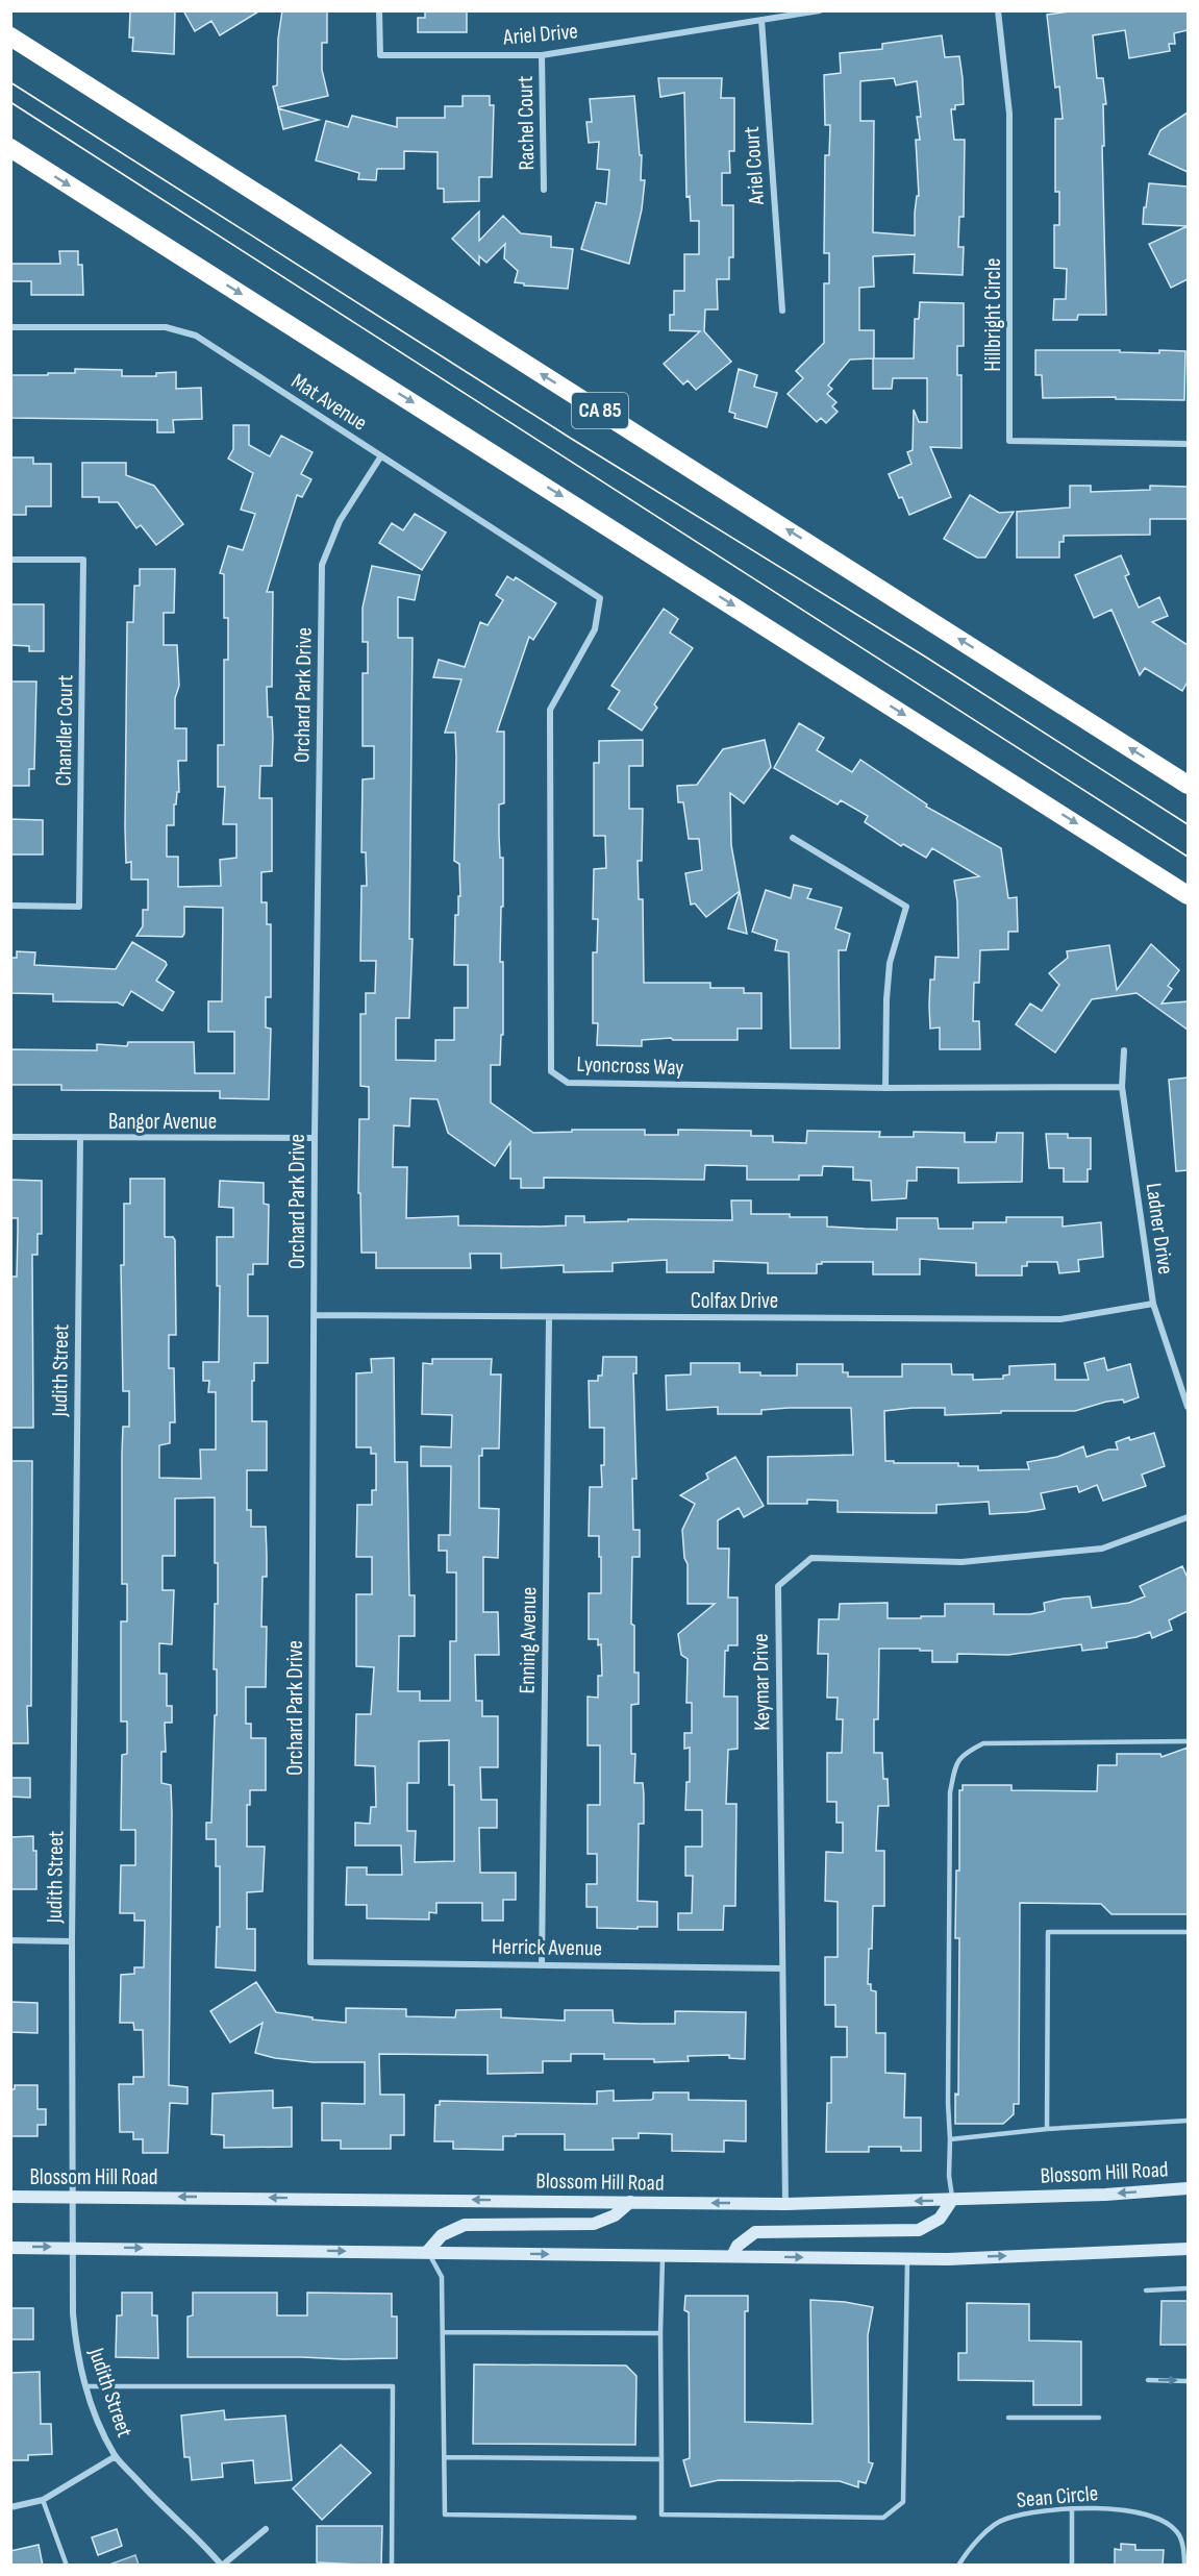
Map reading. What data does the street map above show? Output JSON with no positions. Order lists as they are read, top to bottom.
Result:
{
  "streets": {
    "highway": ["CA 85"],
    "main road": ["Blossom Hill Road"],
    "street": [
      "Ariel Drive",
      "Rachel Court",
      "Ariel Court",
      "Hillbright Circle",
      "Mat Avenue",
      "Orchard Park Drive",
      "Chandler Court",
      "Lyoncross Way",
      "Bangor Avenue",
      "Ladner Drive",
      "Colfax Drive",
      "Judith Street",
      "Enning Avenue",
      "Keymar Drive",
      "Herrick Avenue"
    ],
    "lane": ["Sean Circle"]
  },
  "crossings": [
    ["Ariel Drive", "Rachel Court"],
    ["Ariel Drive", "Ariel Court"],
    ["Mat Avenue", "Orchard Park Drive"],
    ["Mat Avenue", "Lyoncross Way"],
    ["Orchard Park Drive", "Bangor Avenue"],
    ["Orchard Park Drive", "Colfax Drive"],
    ["Orchard Park Drive", "Herrick Avenue"],
    ["Lyoncross Way", "Ladner Drive"],
    ["Bangor Avenue", "Judith Street"],
    ["Ladner Drive", "Colfax Drive"],
    ["Colfax Drive", "Enning Avenue"],
    ["Judith Street", "Blossom Hill Road"],
    ["Enning Avenue", "Herrick Avenue"],
    ["Keymar Drive", "Herrick Avenue"],
    ["Keymar Drive", "Blossom Hill Road"]
  ]
}
